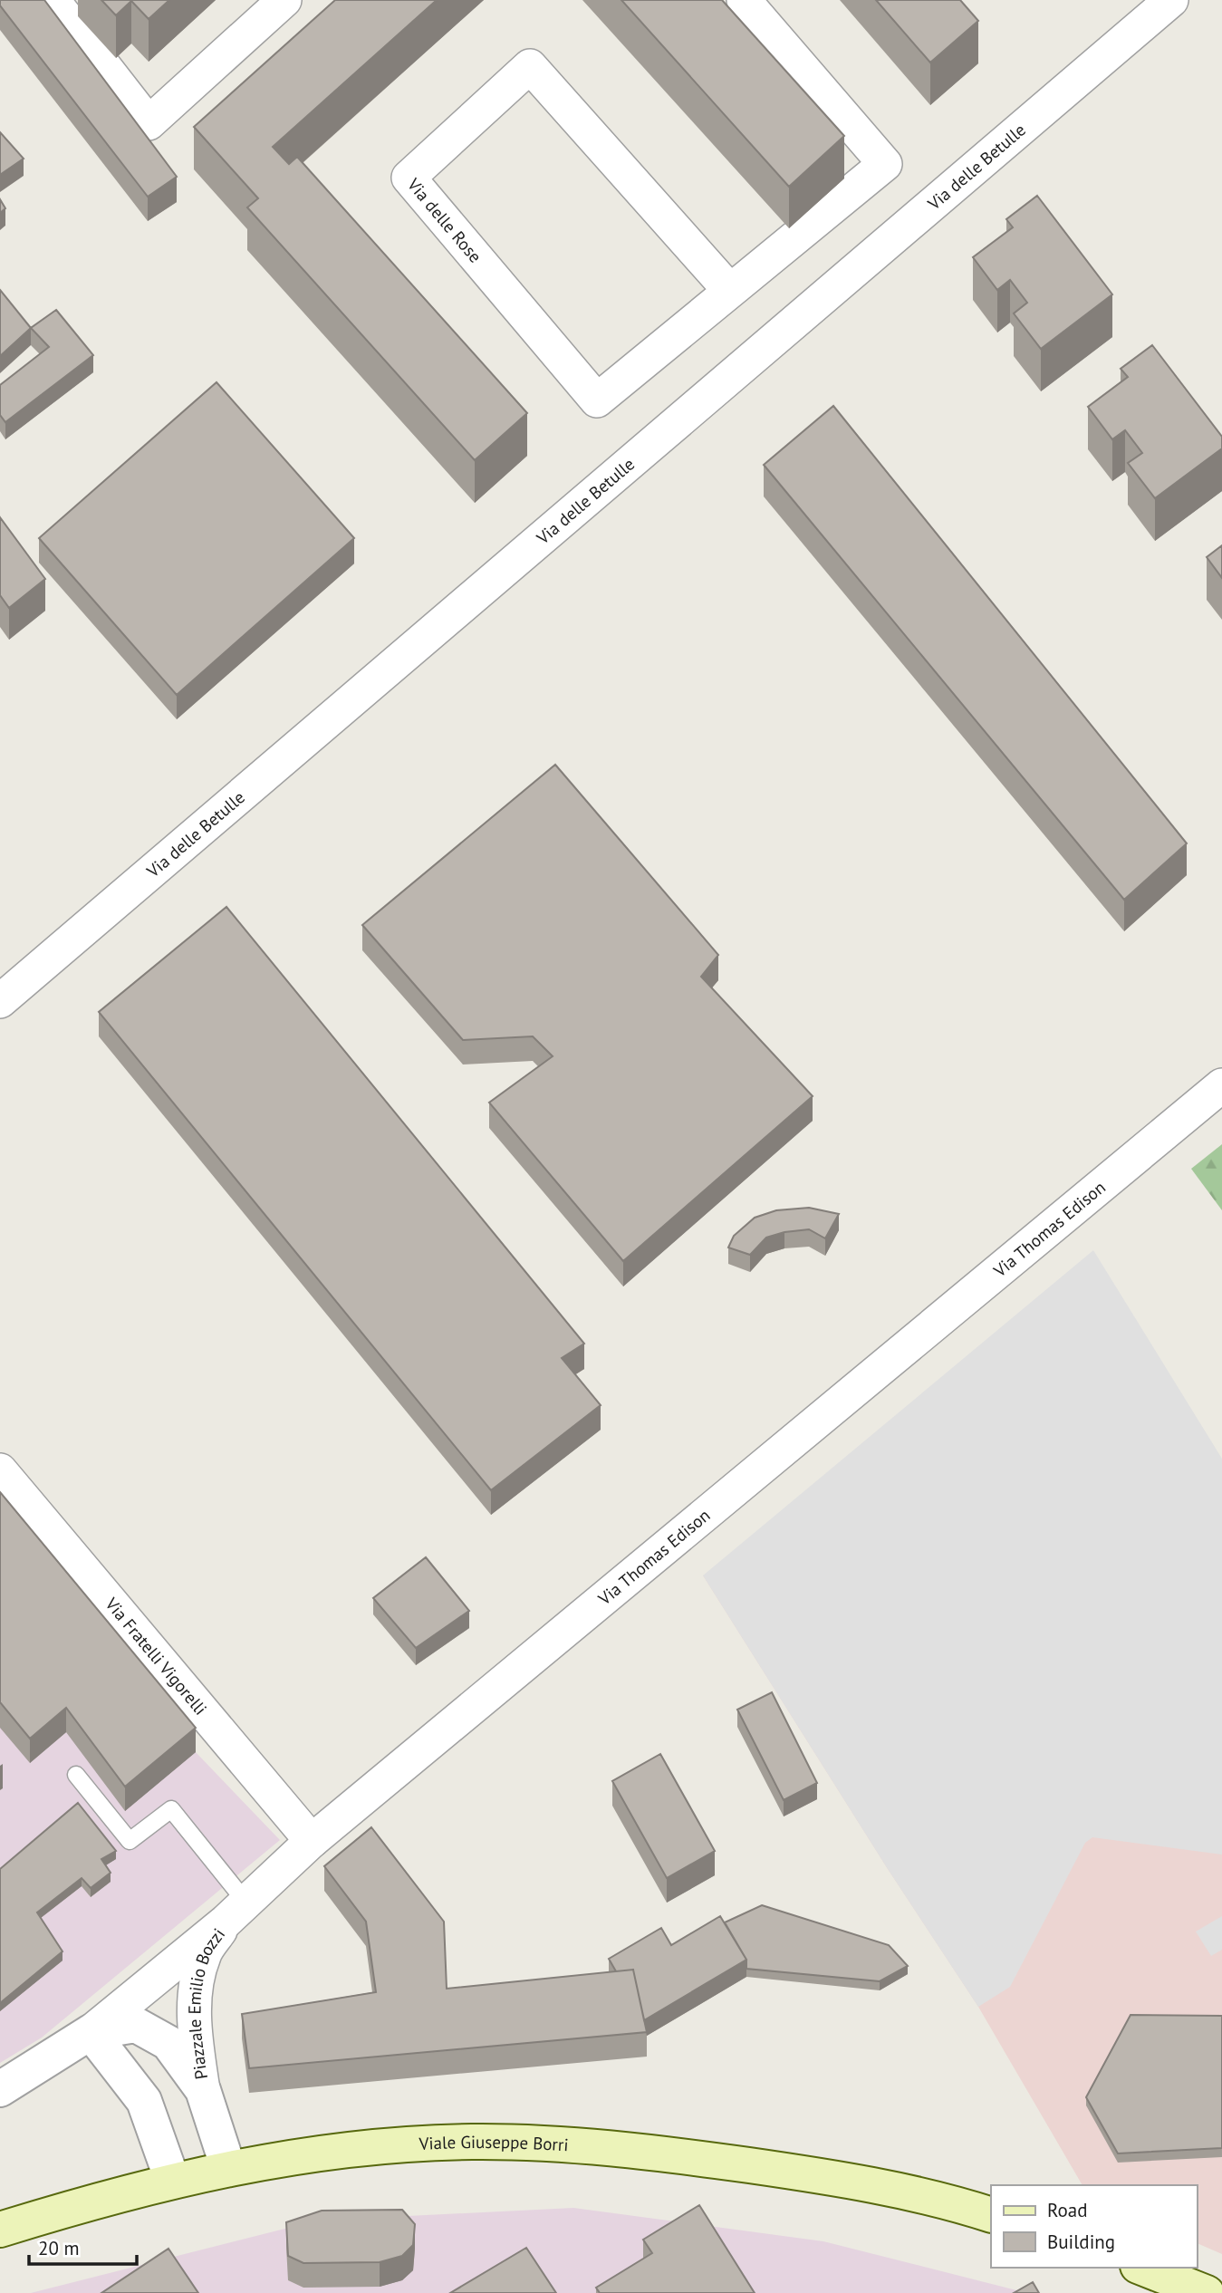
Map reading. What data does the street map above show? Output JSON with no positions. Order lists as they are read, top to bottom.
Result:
{
  "streets": {
    "main road": ["Viale Giuseppe Borri"],
    "street": [
      "Via delle Betulle",
      "Via delle Rose",
      "Via Thomas Edison",
      "Via Fratelli Vigorelli",
      "Piazzale Emilio Bozzi"
    ]
  },
  "crossings": [
    ["Via Thomas Edison", "Via Fratelli Vigorelli"],
    ["Via Thomas Edison", "Piazzale Emilio Bozzi"],
    ["Piazzale Emilio Bozzi", "Viale Giuseppe Borri"]
  ],
  "legend": ["Road", "Building"],
  "scale_bar": "20 m"
}
